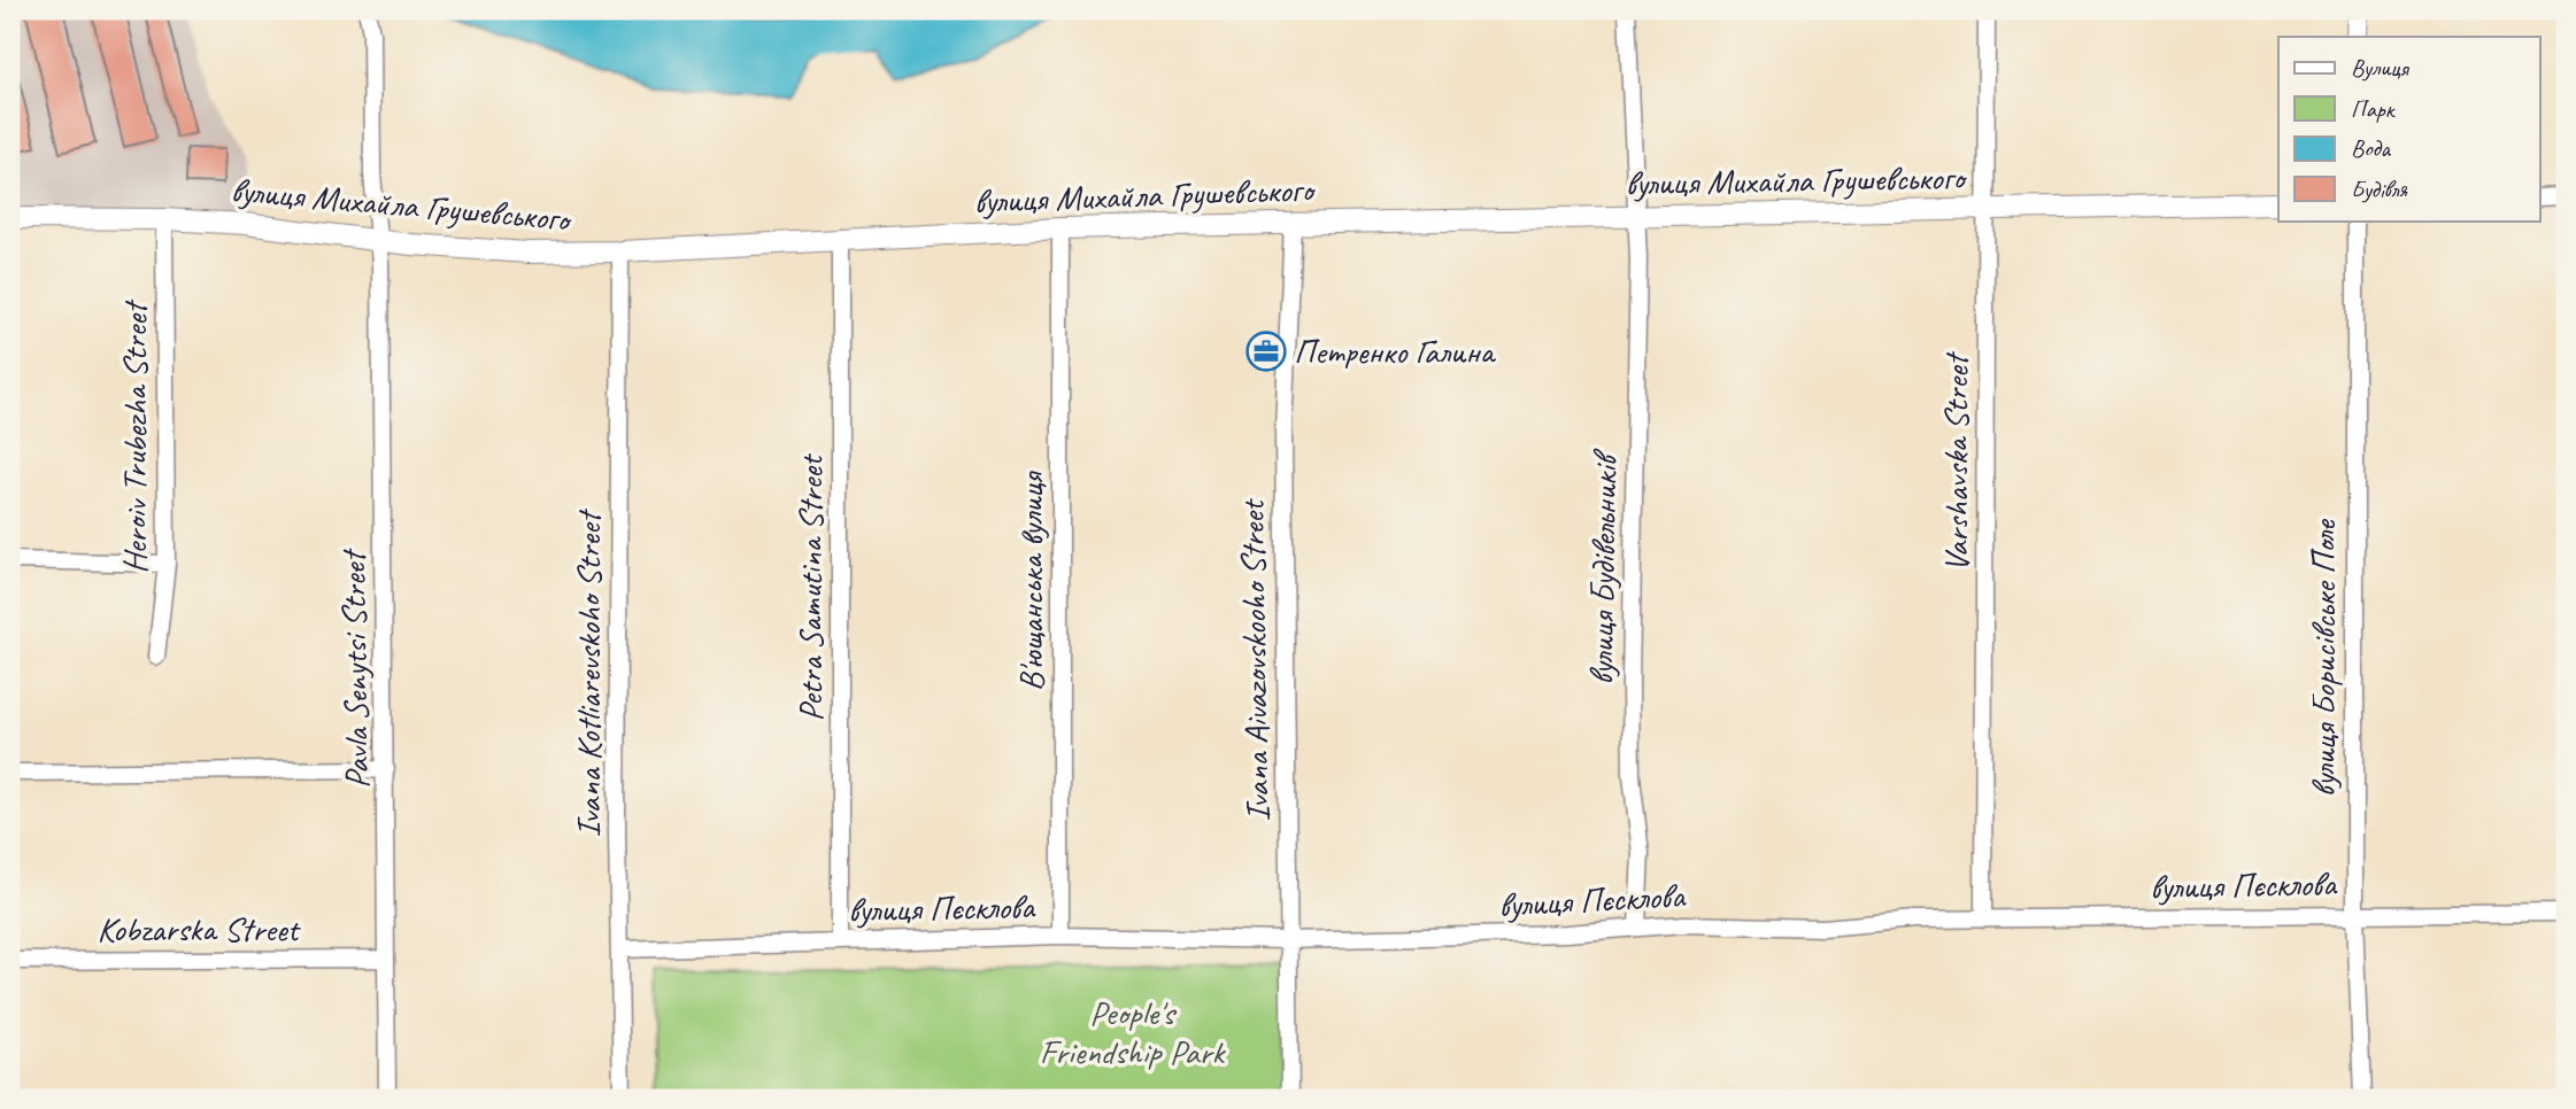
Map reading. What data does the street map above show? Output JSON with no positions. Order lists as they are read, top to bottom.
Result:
{
  "streets": {
    "street": [
      "вулиця Михайла Грушевського",
      "Heroiv Trubezha Street",
      "Varshavska Street",
      "вулиця Будівельників",
      "В'ющанська вулиця",
      "Petra Samutina Street",
      "вулиця Борисівське Поле",
      "Ivana Aivazovskooho Street",
      "Pavla Senytsi Street",
      "Ivana Kotliarevskoho Street",
      "вулиця Пєсклова",
      "Kobzarska Street"
    ]
  },
  "crossings": [
    ["вулиця Михайла Грушевського", "Heroiv Trubezha Street"],
    ["вулиця Михайла Грушевського", "Varshavska Street"],
    ["вулиця Михайла Грушевського", "вулиця Будівельників"],
    ["вулиця Михайла Грушевського", "В'ющанська вулиця"],
    ["вулиця Михайла Грушевського", "Petra Samutina Street"],
    ["вулиця Михайла Грушевського", "Ivana Aivazovskooho Street"],
    ["вулиця Михайла Грушевського", "Pavla Senytsi Street"],
    ["вулиця Михайла Грушевського", "Ivana Kotliarevskoho Street"],
    ["Varshavska Street", "вулиця Пєсклова"],
    ["вулиця Будівельників", "вулиця Пєсклова"],
    ["В'ющанська вулиця", "вулиця Пєсклова"],
    ["Petra Samutina Street", "вулиця Пєсклова"],
    ["вулиця Борисівське Поле", "вулиця Пєсклова"],
    ["Ivana Aivazovskooho Street", "вулиця Пєсклова"],
    ["Pavla Senytsi Street", "Kobzarska Street"],
    ["Ivana Kotliarevskoho Street", "вулиця Пєсклова"]
  ],
  "parks": ["People's Friendship Park"],
  "places": {
    "office": ["Петренко Галина"]
  },
  "legend": [
    "Вулиця",
    "Парк",
    "Вода",
    "Будівля"
  ]
}
